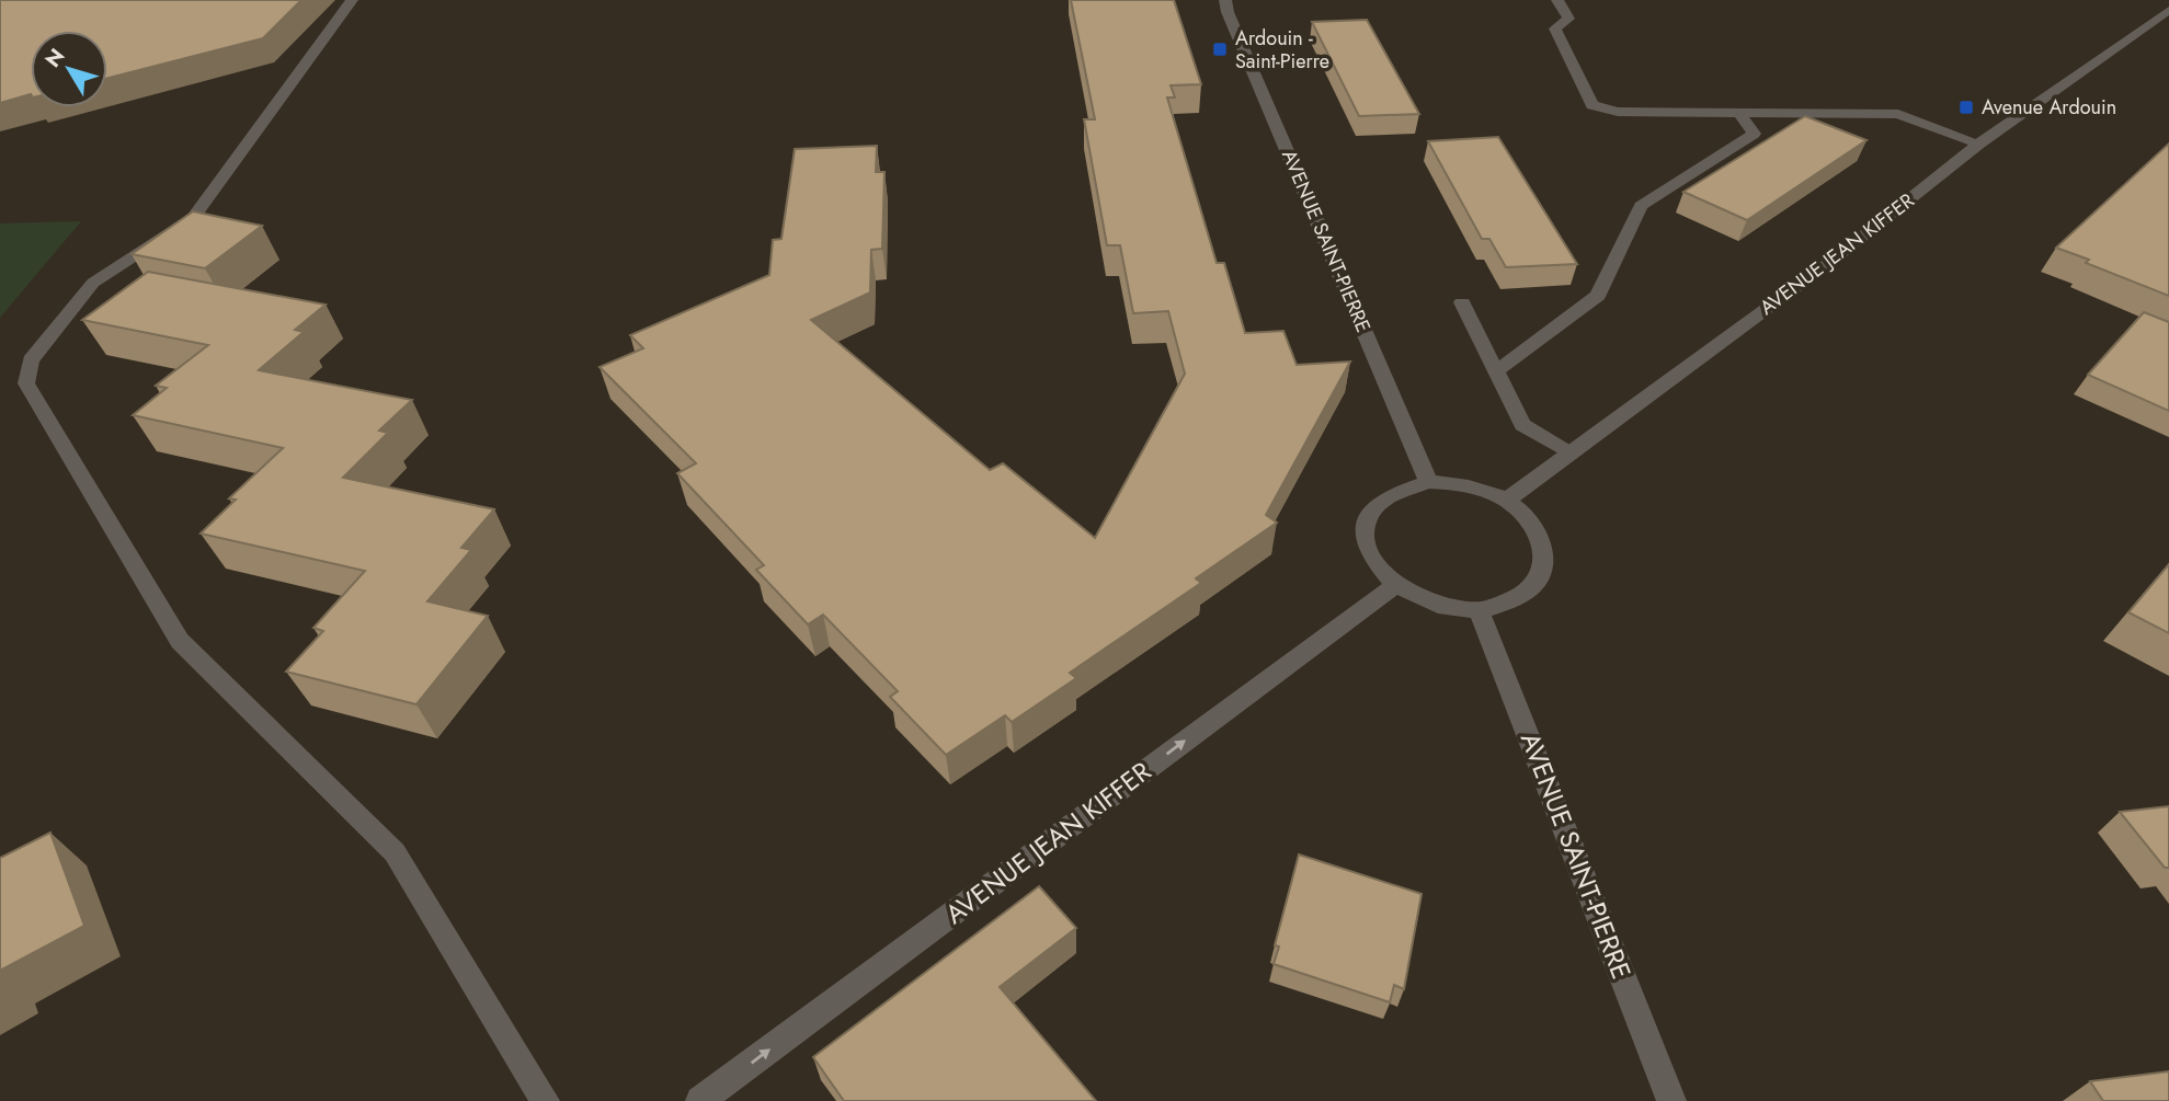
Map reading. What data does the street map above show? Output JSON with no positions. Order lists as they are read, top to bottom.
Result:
{
  "streets": {
    "street": ["AVENUE SAINT-PIERRE", "AVENUE JEAN KIFFER"]
  },
  "crossings": [
    ["AVENUE SAINT-PIERRE", "AVENUE JEAN KIFFER"]
  ],
  "one_way": ["AVENUE JEAN KIFFER"],
  "places": {
    "transit": ["Ardouin - Saint-Pierre", "Avenue Ardouin"]
  },
  "north": "top left"
}
